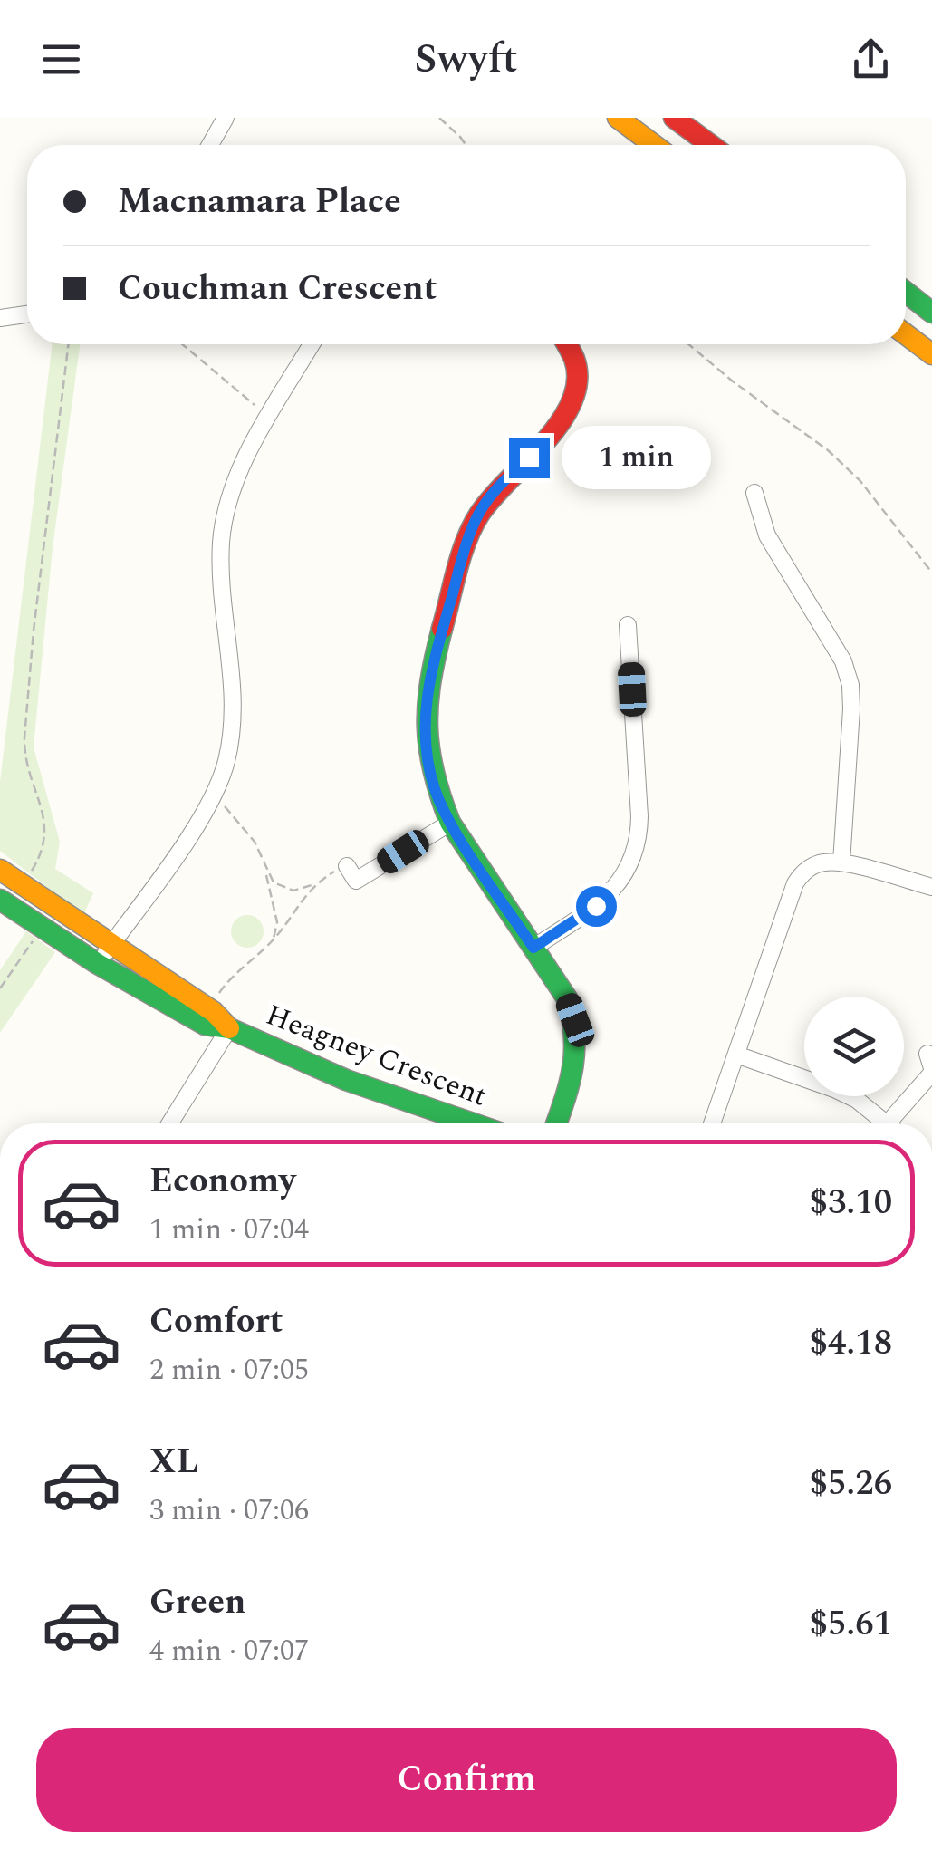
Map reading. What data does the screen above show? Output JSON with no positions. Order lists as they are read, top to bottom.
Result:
{
  "streets": {
    "main road": ["Heagney Crescent"]
  },
  "page": {
    "header": "Swyft",
    "banner": ["Macnamara Place", "Couchman Crescent"],
    "bubble": "1 min",
    "list": [
      {
        "name": "Economy",
        "note": "1 min · 07:04",
        "value": "$3.10"
      },
      {
        "name": "Comfort",
        "note": "2 min · 07:05",
        "value": "$4.18"
      },
      {
        "name": "XL",
        "note": "3 min · 07:06",
        "value": "$5.26"
      },
      {
        "name": "Green",
        "note": "4 min · 07:07",
        "value": "$5.61"
      }
    ],
    "buttons": "Confirm"
  }
}
